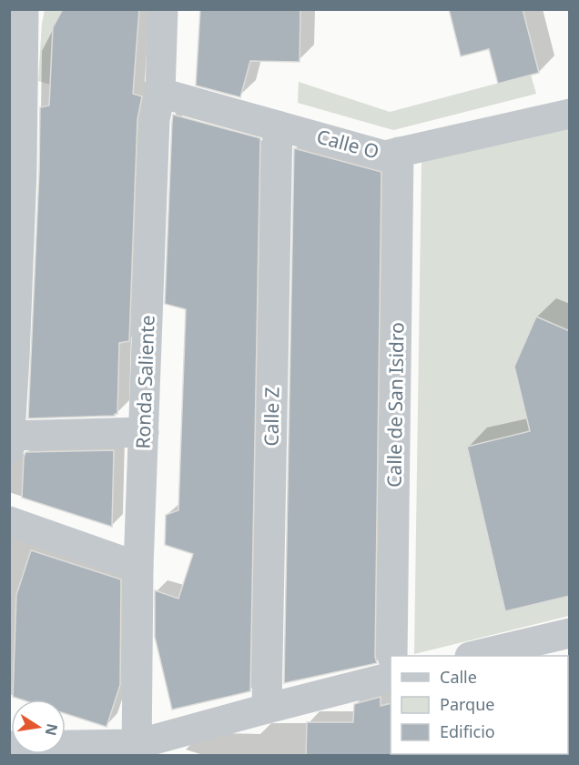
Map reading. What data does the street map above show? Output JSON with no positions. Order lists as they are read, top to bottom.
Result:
{
  "streets": {
    "street": [
      "Calle O",
      "Ronda Saliente",
      "Calle de San Isidro",
      "Calle Z"
    ]
  },
  "crossings": [
    ["Calle O", "Ronda Saliente"],
    ["Calle O", "Calle de San Isidro"],
    ["Calle O", "Calle Z"]
  ],
  "legend": ["Calle", "Parque", "Edificio"],
  "north": "right"
}
